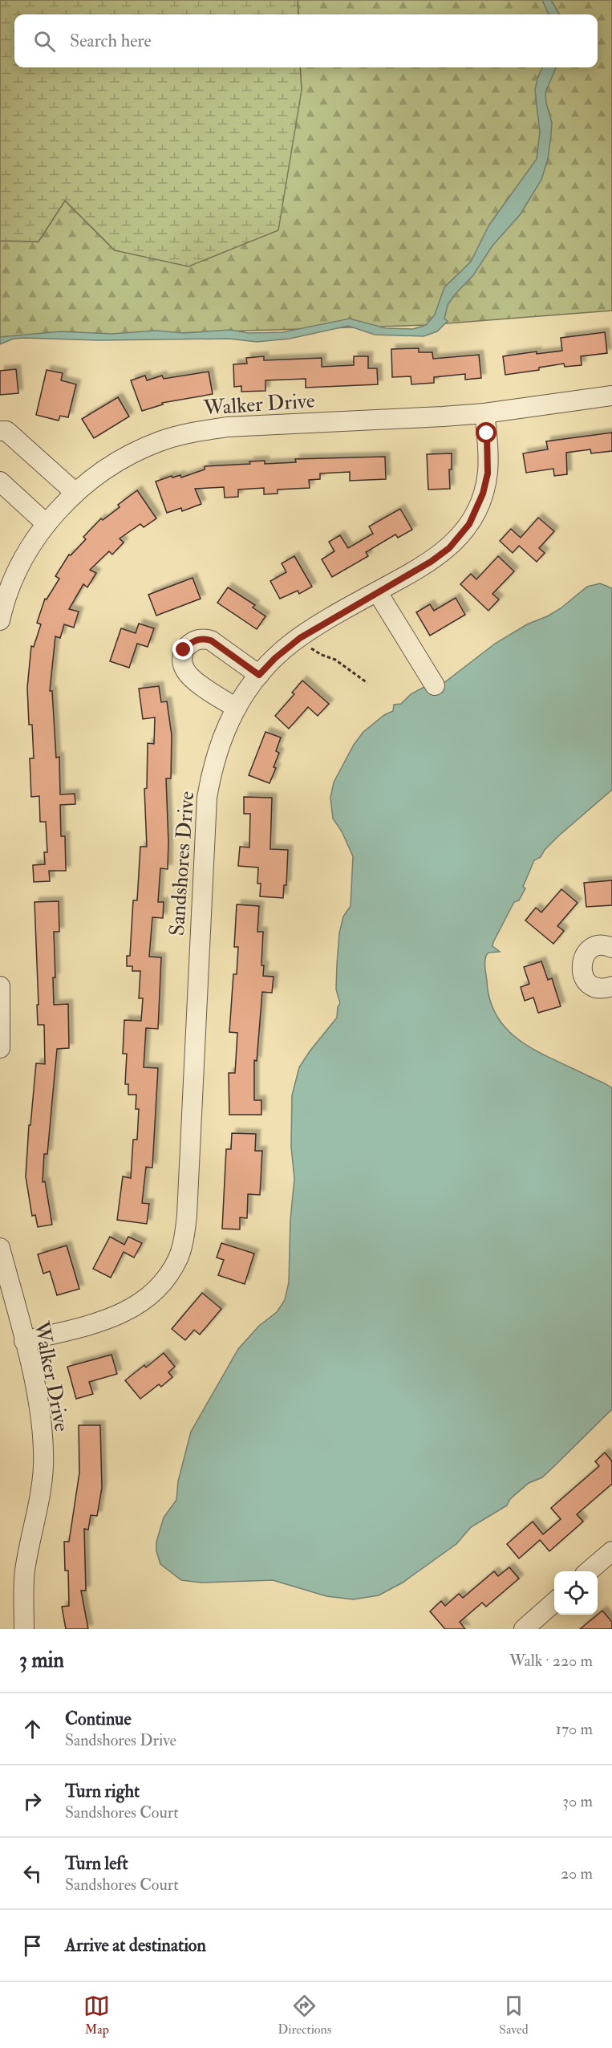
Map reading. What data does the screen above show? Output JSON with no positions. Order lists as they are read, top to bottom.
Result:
{
  "streets": {
    "street": ["Walker Drive", "Sandshores Drive"]
  },
  "crossings": [
    ["Walker Drive", "Sandshores Drive"]
  ],
  "page": {
    "search": "Search here",
    "heading": ["3 min", "Walk · 220 m"],
    "list": [
      ["Continue", "Sandshores Drive", "170 m"],
      ["Turn right", "Sandshores Court", "30 m"],
      ["Turn left", "Sandshores Court", "20 m"],
      "Arrive at destination"
    ],
    "nav": ["Map", "Directions", "Saved"]
  }
}
